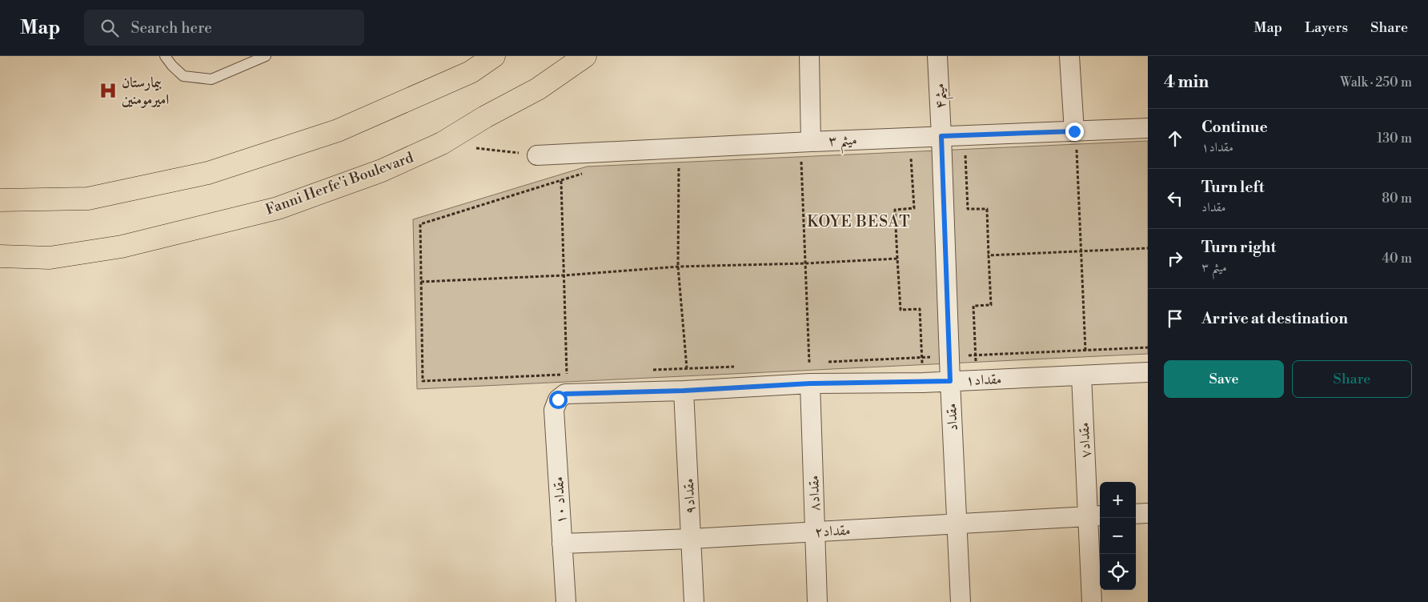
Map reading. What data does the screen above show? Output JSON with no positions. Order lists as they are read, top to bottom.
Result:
{
  "streets": {
    "main road": ["Fanni Herfe'i Boulevard"],
    "street": [
      "میثم۴",
      "میثم ۳",
      "مقداد۱",
      "مقداد",
      "مقداد۷",
      "مقداد۸",
      "مقداد۹",
      "مقداد ۱۰",
      "مقداد۲"
    ]
  },
  "crossings": [
    ["میثم۴", "میثم ۳"],
    ["میثم۴", "مقداد"],
    ["میثم ۳", "مقداد"],
    ["مقداد۱", "مقداد"],
    ["مقداد۱", "مقداد۷"],
    ["مقداد۱", "مقداد۸"],
    ["مقداد۱", "مقداد۹"],
    ["مقداد۱", "مقداد ۱۰"],
    ["مقداد", "مقداد۲"],
    ["مقداد۷", "مقداد۲"],
    ["مقداد۸", "مقداد۲"],
    ["مقداد۹", "مقداد۲"],
    ["مقداد ۱۰", "مقداد۲"]
  ],
  "districts": ["KOYE BESAT"],
  "places": {
    "hospital": ["بیمارستان امیرمومنین"]
  },
  "page": {
    "header": "Map",
    "search": "Search here",
    "nav": ["Map", "Layers", "Share"],
    "heading": ["4 min", "Walk · 250 m"],
    "list": [
      ["Continue", "مقداد۱", "130 m"],
      ["Turn left", "مقداد", "80 m"],
      ["Turn right", "میثم ۳", "40 m"],
      "Arrive at destination"
    ],
    "buttons": ["Save", "Share"],
    "map_buttons": ["+", "−"]
  }
}
